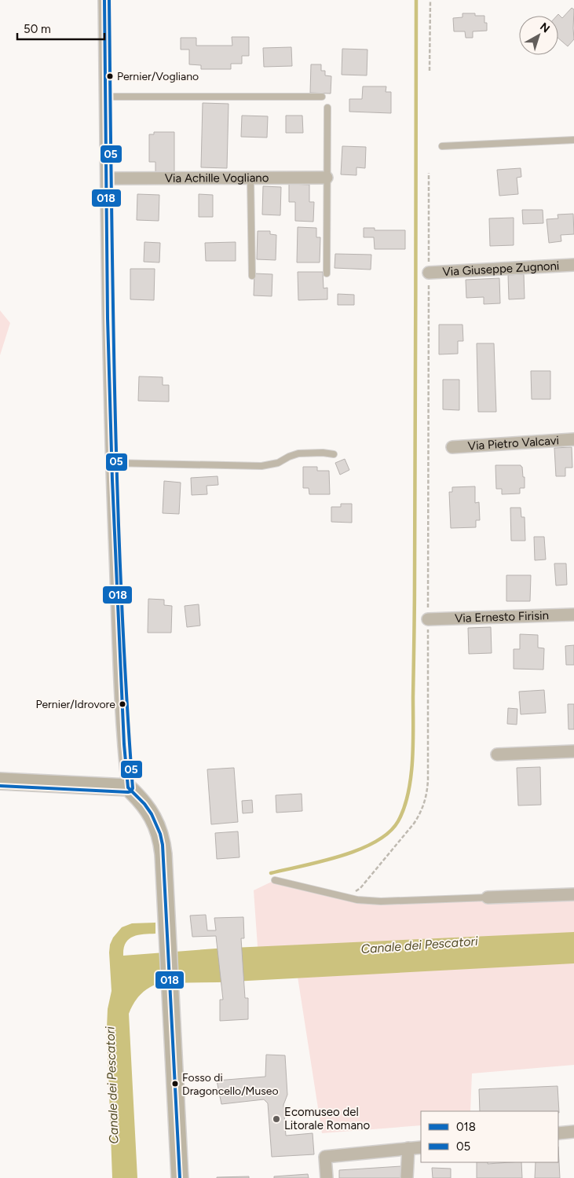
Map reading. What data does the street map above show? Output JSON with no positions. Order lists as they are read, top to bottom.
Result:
{
  "streets": {
    "street": [
      "Via Achille Vogliano",
      "Via Giuseppe Zugnoni",
      "Via Pietro Valcavi",
      "Via Ernesto Firisin"
    ]
  },
  "water": ["Canale dei Pescatori"],
  "places": [
    "Pernier/Vogliano",
    "Pernier/Idrovore",
    "Fosso di Dragoncello/Museo",
    "Ecomuseo del Litorale Romano"
  ],
  "lines": ["transit line 018", "transit line 05"],
  "legend": ["018", "05"],
  "scale_bar": "50 m",
  "north": "top right"
}
